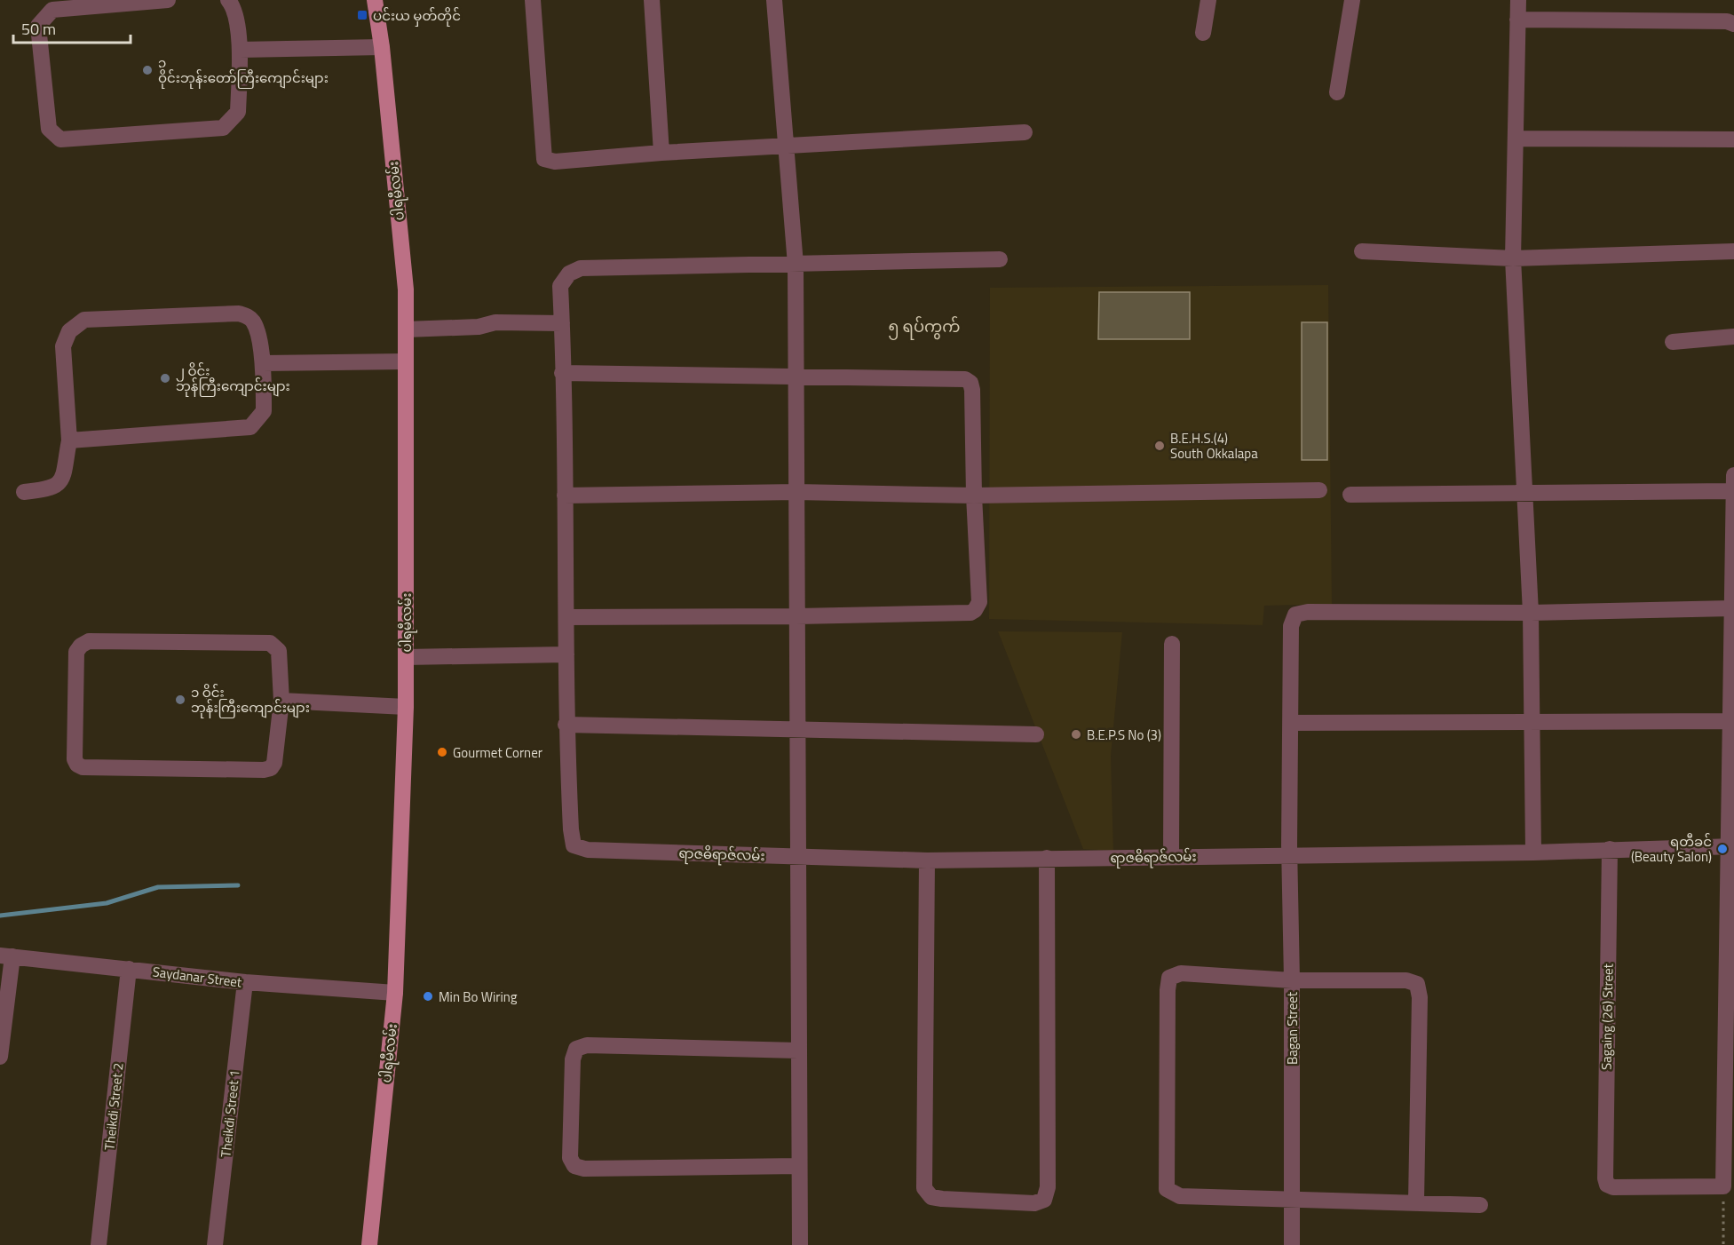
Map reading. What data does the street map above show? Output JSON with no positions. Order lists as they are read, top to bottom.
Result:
{
  "streets": {
    "main road": ["ပါရမီလမ်း"],
    "street": [
      "ရာဇဓိရာဇ်လမ်း",
      "Saydanar Street",
      "Sagaing (26) Street",
      "Bagan Street",
      "Theikdi Street 2",
      "Theikdi Street 1"
    ]
  },
  "crossings": [
    ["ပါရမီလမ်း", "Saydanar Street"],
    ["ရာဇဓိရာဇ်လမ်း", "Sagaing (26) Street"],
    ["ရာဇဓိရာဇ်လမ်း", "Bagan Street"],
    ["Saydanar Street", "Theikdi Street 2"],
    ["Saydanar Street", "Theikdi Street 1"]
  ],
  "districts": ["၅ ရပ်ကွက်"],
  "places": {
    "transit": ["ပင်းယ မှတ်တိုင်"],
    "other": [
      "၃ ဝိုင်းဘုန်းတော်ကြီးကျောင်းများ",
      "၂ ဝိုင်း ဘုန်ကြီးကျောင်းများ",
      "B.E.H.S.(4) South Okkalapa",
      "၁ ဝိုင်း ဘုန်းကြီးကျောင်းများ",
      "B.E.P.S No (3)",
      "Gourmet Corner",
      "ရတီခင် (Beauty Salon)",
      "Min Bo Wiring"
    ]
  },
  "scale_bar": "50 m"
}
